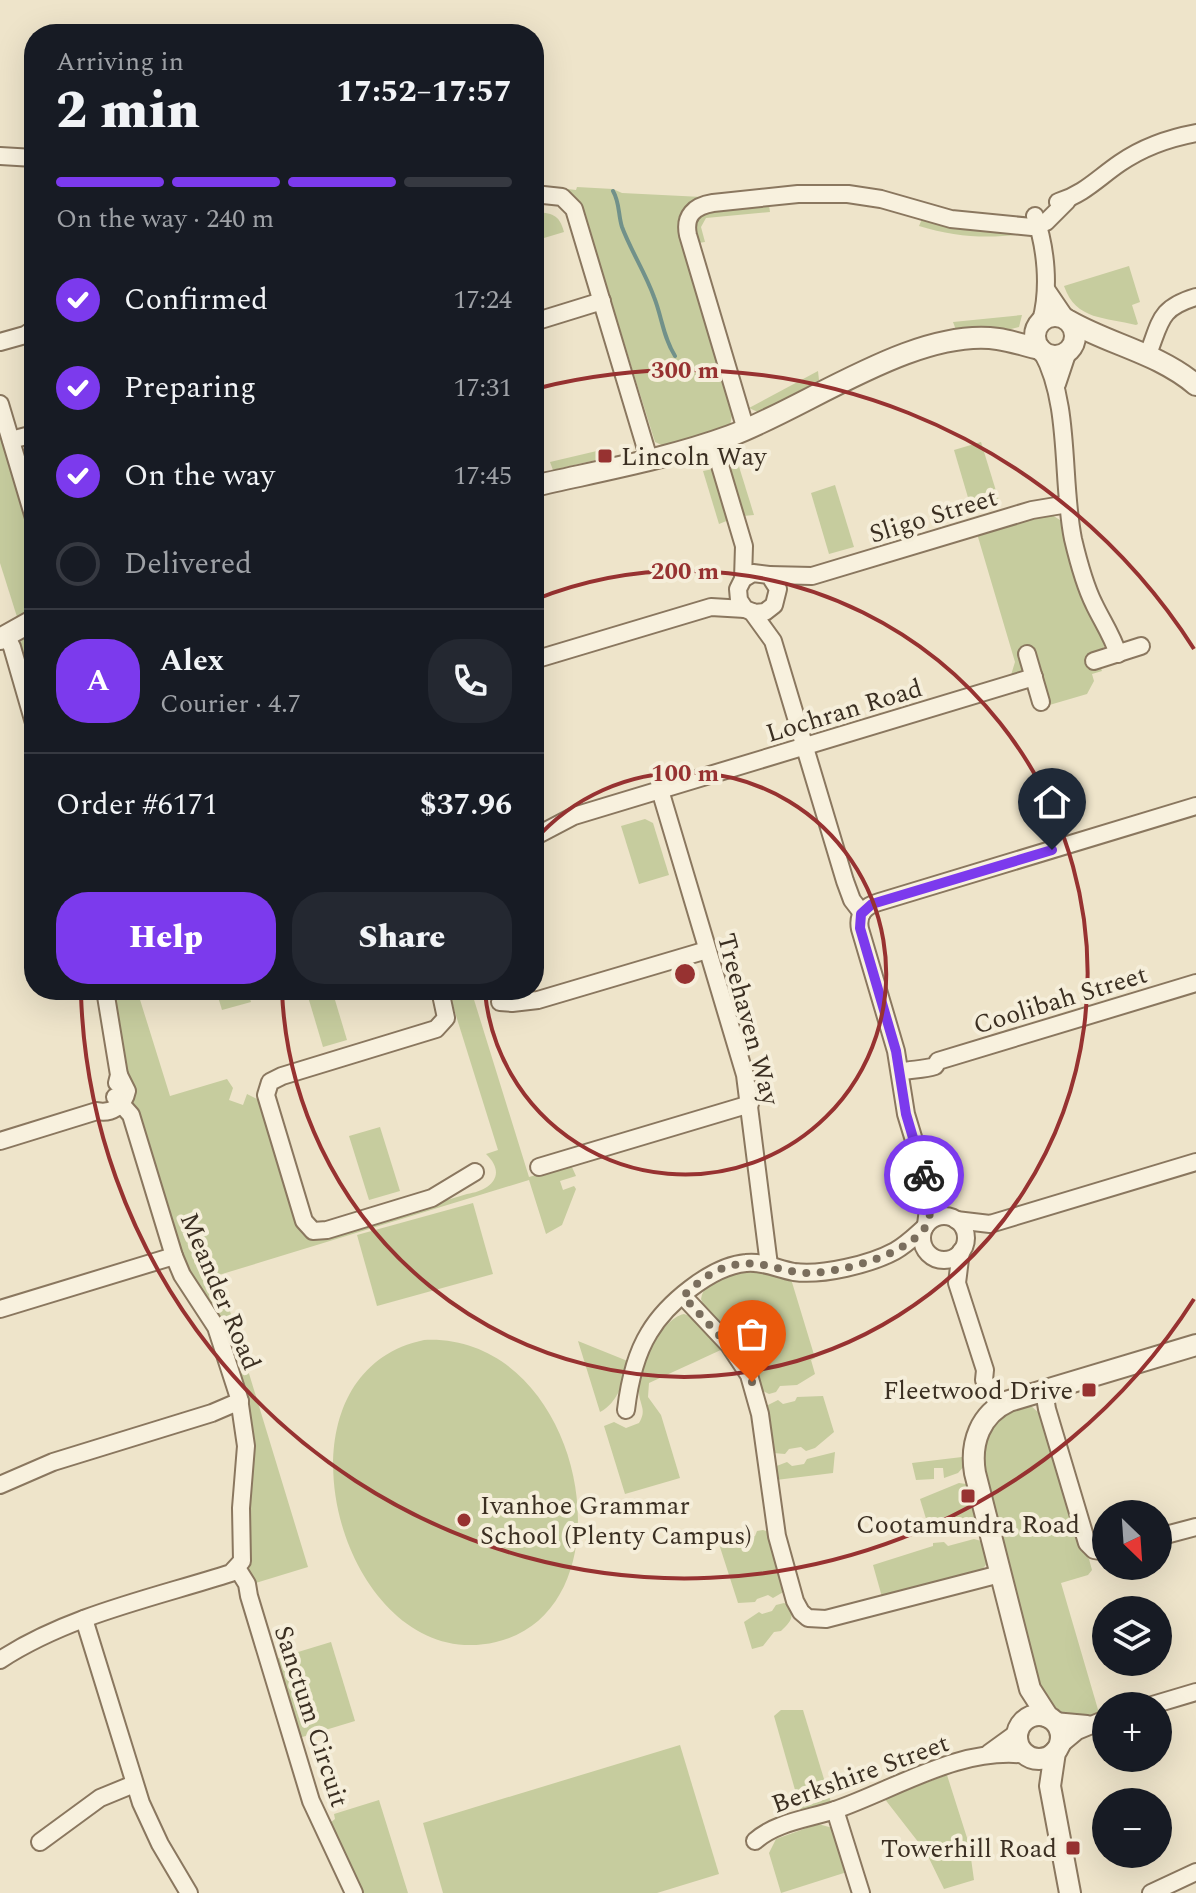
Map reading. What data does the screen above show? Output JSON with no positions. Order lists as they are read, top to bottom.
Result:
{
  "streets": {
    "street": [
      "Sligo Street",
      "Lochran Road",
      "Coolibah Street",
      "Treehaven Way",
      "Meander Road",
      "Sanctum Circuit",
      "Berkshire Street"
    ]
  },
  "crossings": [
    ["Lochran Road", "Treehaven Way"],
    ["Meander Road", "Sanctum Circuit"]
  ],
  "places": {
    "transit": [
      "Lincoln Way",
      "Fleetwood Drive",
      "Cootamundra Road",
      "Towerhill Road"
    ],
    "other": ["Ivanhoe Grammar School (Plenty Campus)"]
  },
  "north": "bottom right",
  "page": {
    "heading": ["2 min", "Arriving in", "17:52–17:57"],
    "panel": [
      "Alex",
      "Courier · 4.7",
      "Order #6171",
      "$37.96"
    ],
    "bar": "On the way · 240 m",
    "list": [
      ["Confirmed", "17:24"],
      ["Preparing", "17:31"],
      ["On the way", "17:45"],
      "Delivered"
    ],
    "round": "A",
    "buttons": ["Help", "Share"],
    "map_buttons": ["+", "−"]
  },
  "rings": ["300 m", "200 m", "100 m"]
}
